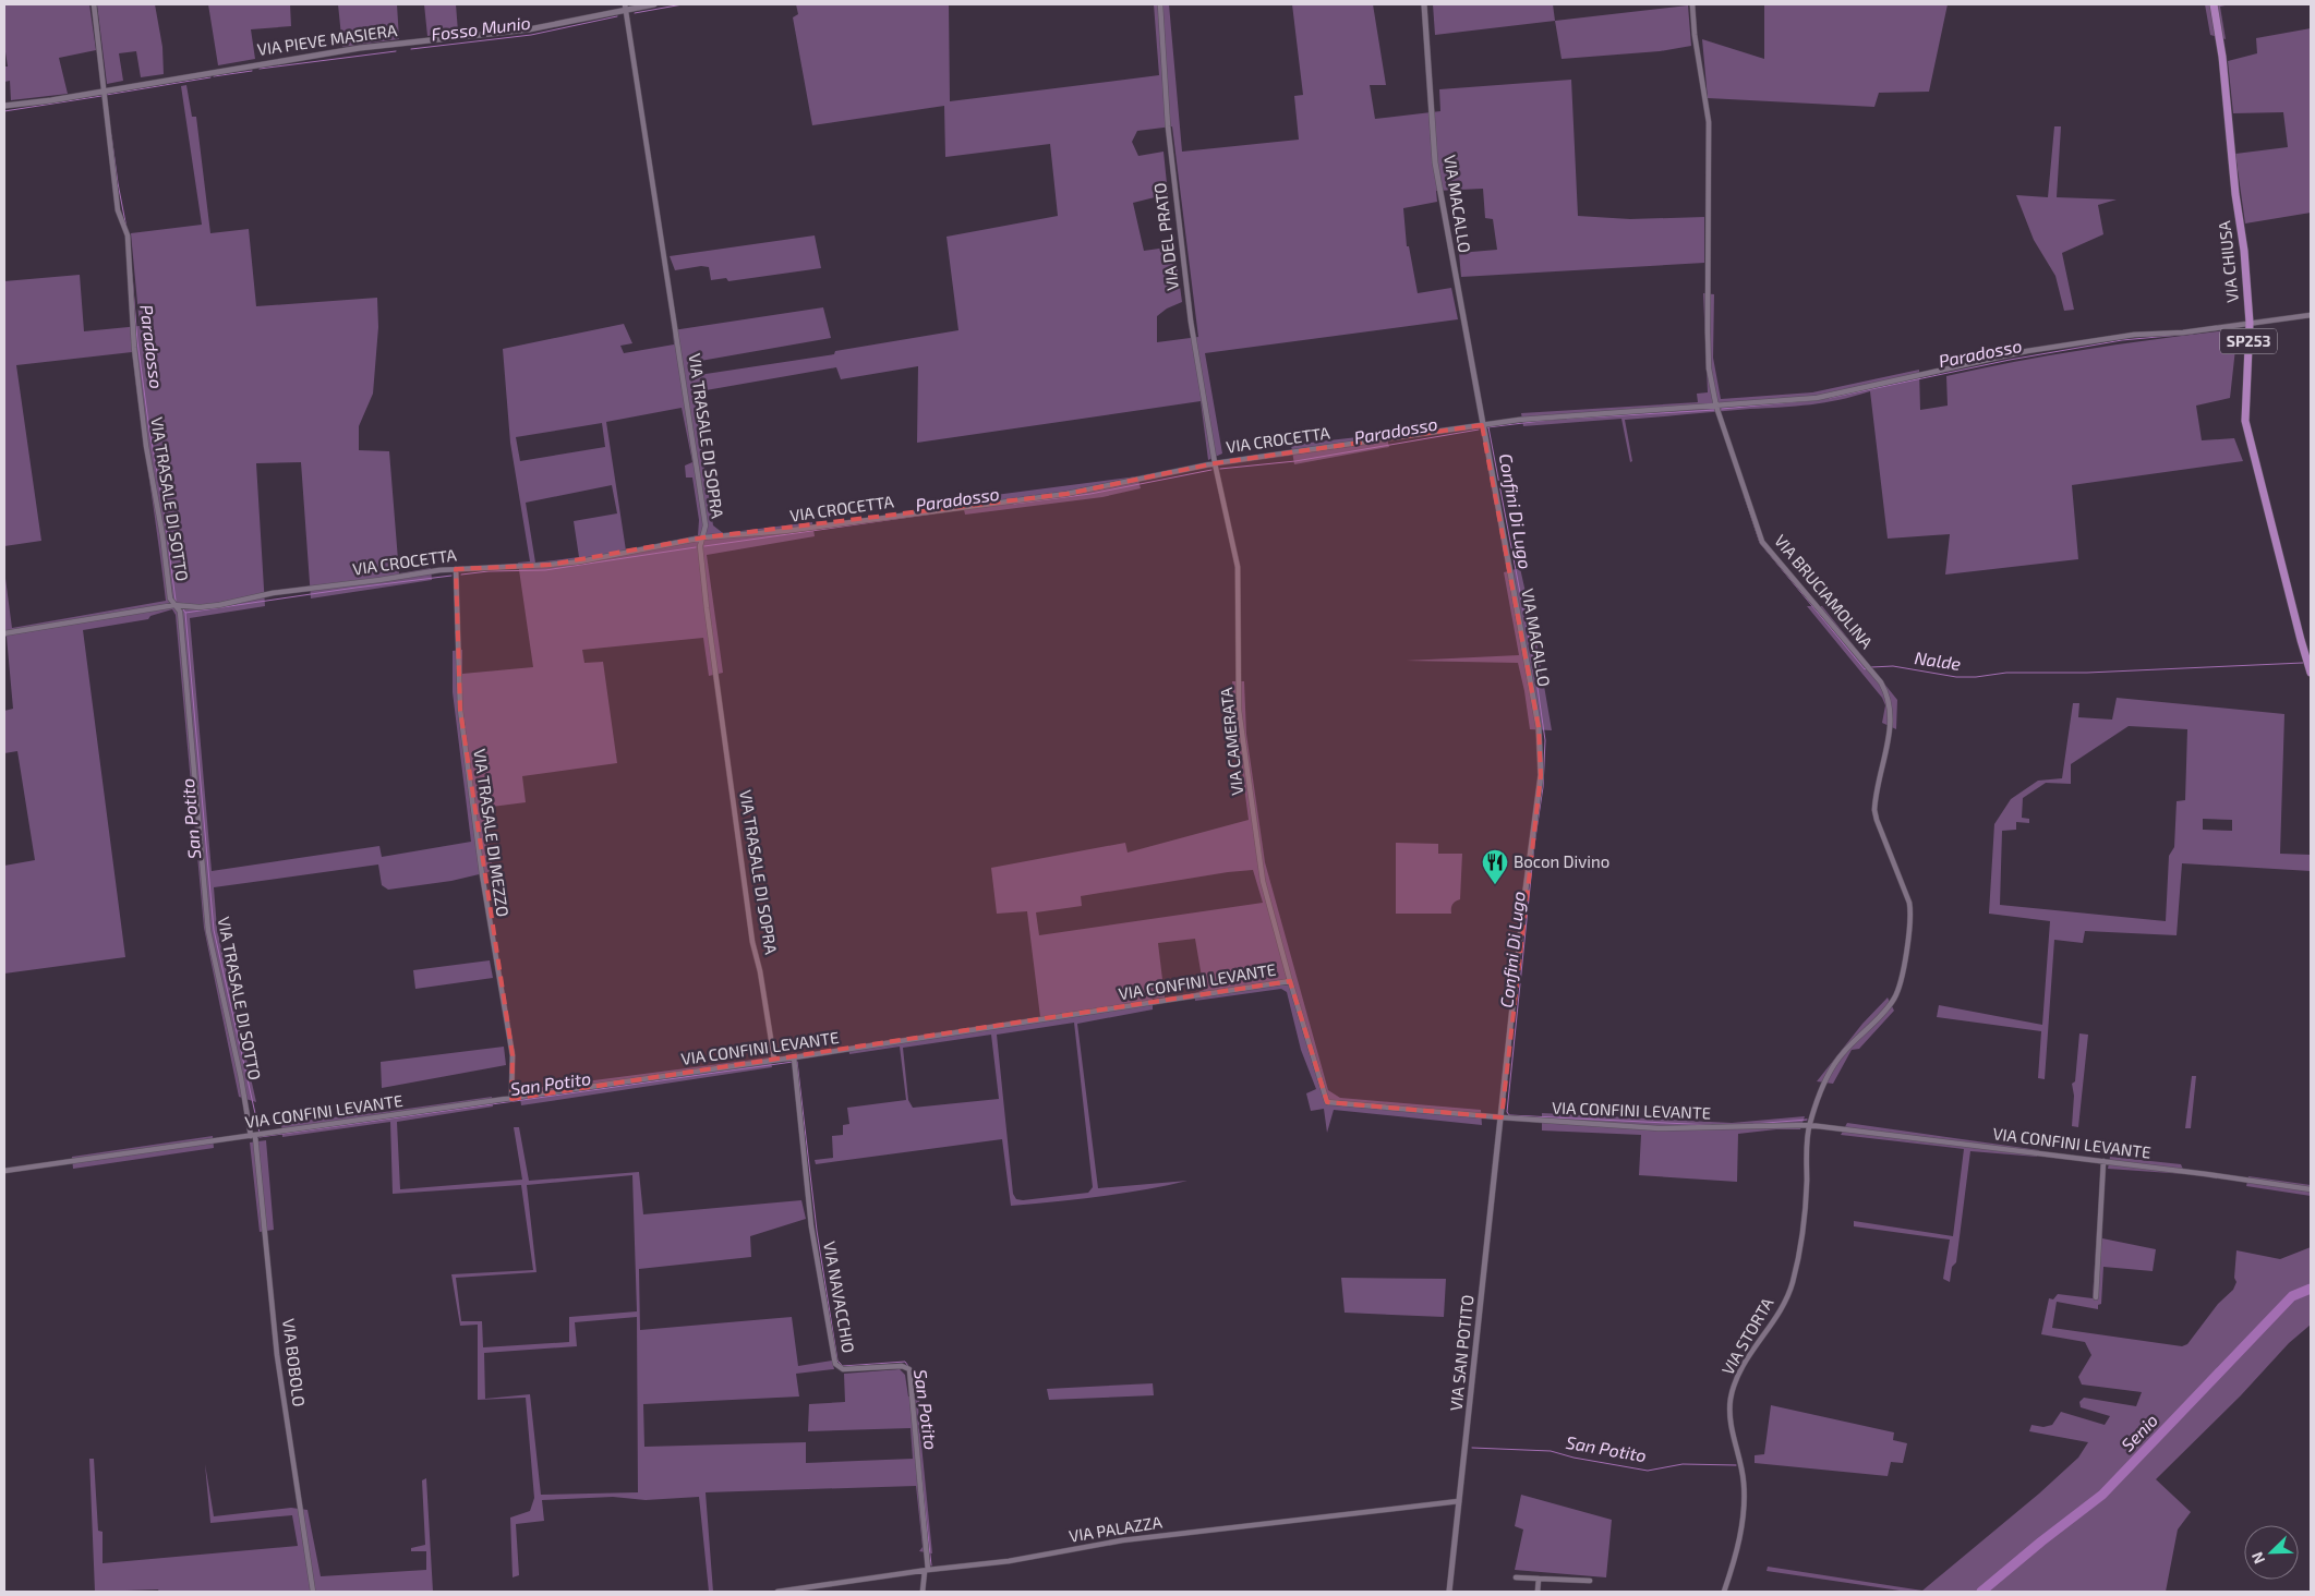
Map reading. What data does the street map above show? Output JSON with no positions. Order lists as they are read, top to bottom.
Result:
{
  "streets": {
    "main road": ["VIA CHIUSA", "SP253"],
    "street": [
      "VIA PIEVE MASIERA",
      "VIA MACALLO",
      "VIA DEL PRATO",
      "VIA TRASALE DI SOPRA",
      "VIA CROCETTA",
      "VIA TRASALE DI SOTTO",
      "VIA BRUCIAMOLINA",
      "VIA CAMERATA",
      "VIA TRASALE DI MEZZO",
      "VIA CONFINI LEVANTE",
      "VIA NAVACCHIO",
      "VIA STORTA",
      "VIA SAN POTITO",
      "VIA BOBOLO",
      "VIA PALAZZA"
    ]
  },
  "crossings": [
    ["VIA PIEVE MASIERA", "VIA TRASALE DI SOPRA"],
    ["VIA PIEVE MASIERA", "VIA TRASALE DI SOTTO"],
    ["VIA MACALLO", "VIA CROCETTA"],
    ["VIA MACALLO", "VIA CONFINI LEVANTE"],
    ["VIA MACALLO", "VIA SAN POTITO"],
    ["VIA DEL PRATO", "VIA CROCETTA"],
    ["VIA DEL PRATO", "VIA CAMERATA"],
    ["VIA CHIUSA", "VIA CROCETTA"],
    ["VIA TRASALE DI SOPRA", "VIA CROCETTA"],
    ["VIA TRASALE DI SOPRA", "VIA CONFINI LEVANTE"],
    ["VIA CROCETTA", "VIA TRASALE DI SOTTO"],
    ["VIA CROCETTA", "VIA BRUCIAMOLINA"],
    ["VIA CROCETTA", "VIA CAMERATA"],
    ["VIA CROCETTA", "VIA TRASALE DI MEZZO"],
    ["VIA TRASALE DI SOTTO", "VIA CONFINI LEVANTE"],
    ["VIA TRASALE DI SOTTO", "VIA BOBOLO"],
    ["VIA BRUCIAMOLINA", "VIA CONFINI LEVANTE"],
    ["VIA BRUCIAMOLINA", "VIA STORTA"],
    ["VIA CAMERATA", "VIA CONFINI LEVANTE"],
    ["VIA TRASALE DI MEZZO", "VIA CONFINI LEVANTE"],
    ["VIA CONFINI LEVANTE", "VIA NAVACCHIO"],
    ["VIA CONFINI LEVANTE", "VIA STORTA"],
    ["VIA CONFINI LEVANTE", "VIA SAN POTITO"],
    ["VIA CONFINI LEVANTE", "VIA BOBOLO"],
    ["VIA NAVACCHIO", "VIA PALAZZA"],
    ["VIA SAN POTITO", "VIA PALAZZA"]
  ],
  "water": [
    "Fosso Munio",
    "Paradosso",
    "Confini Di Lugo",
    "Nalde",
    "San Potito",
    "Senio"
  ],
  "places": {
    "restaurant": ["Bocon Divino"]
  },
  "north": "bottom left"
}
